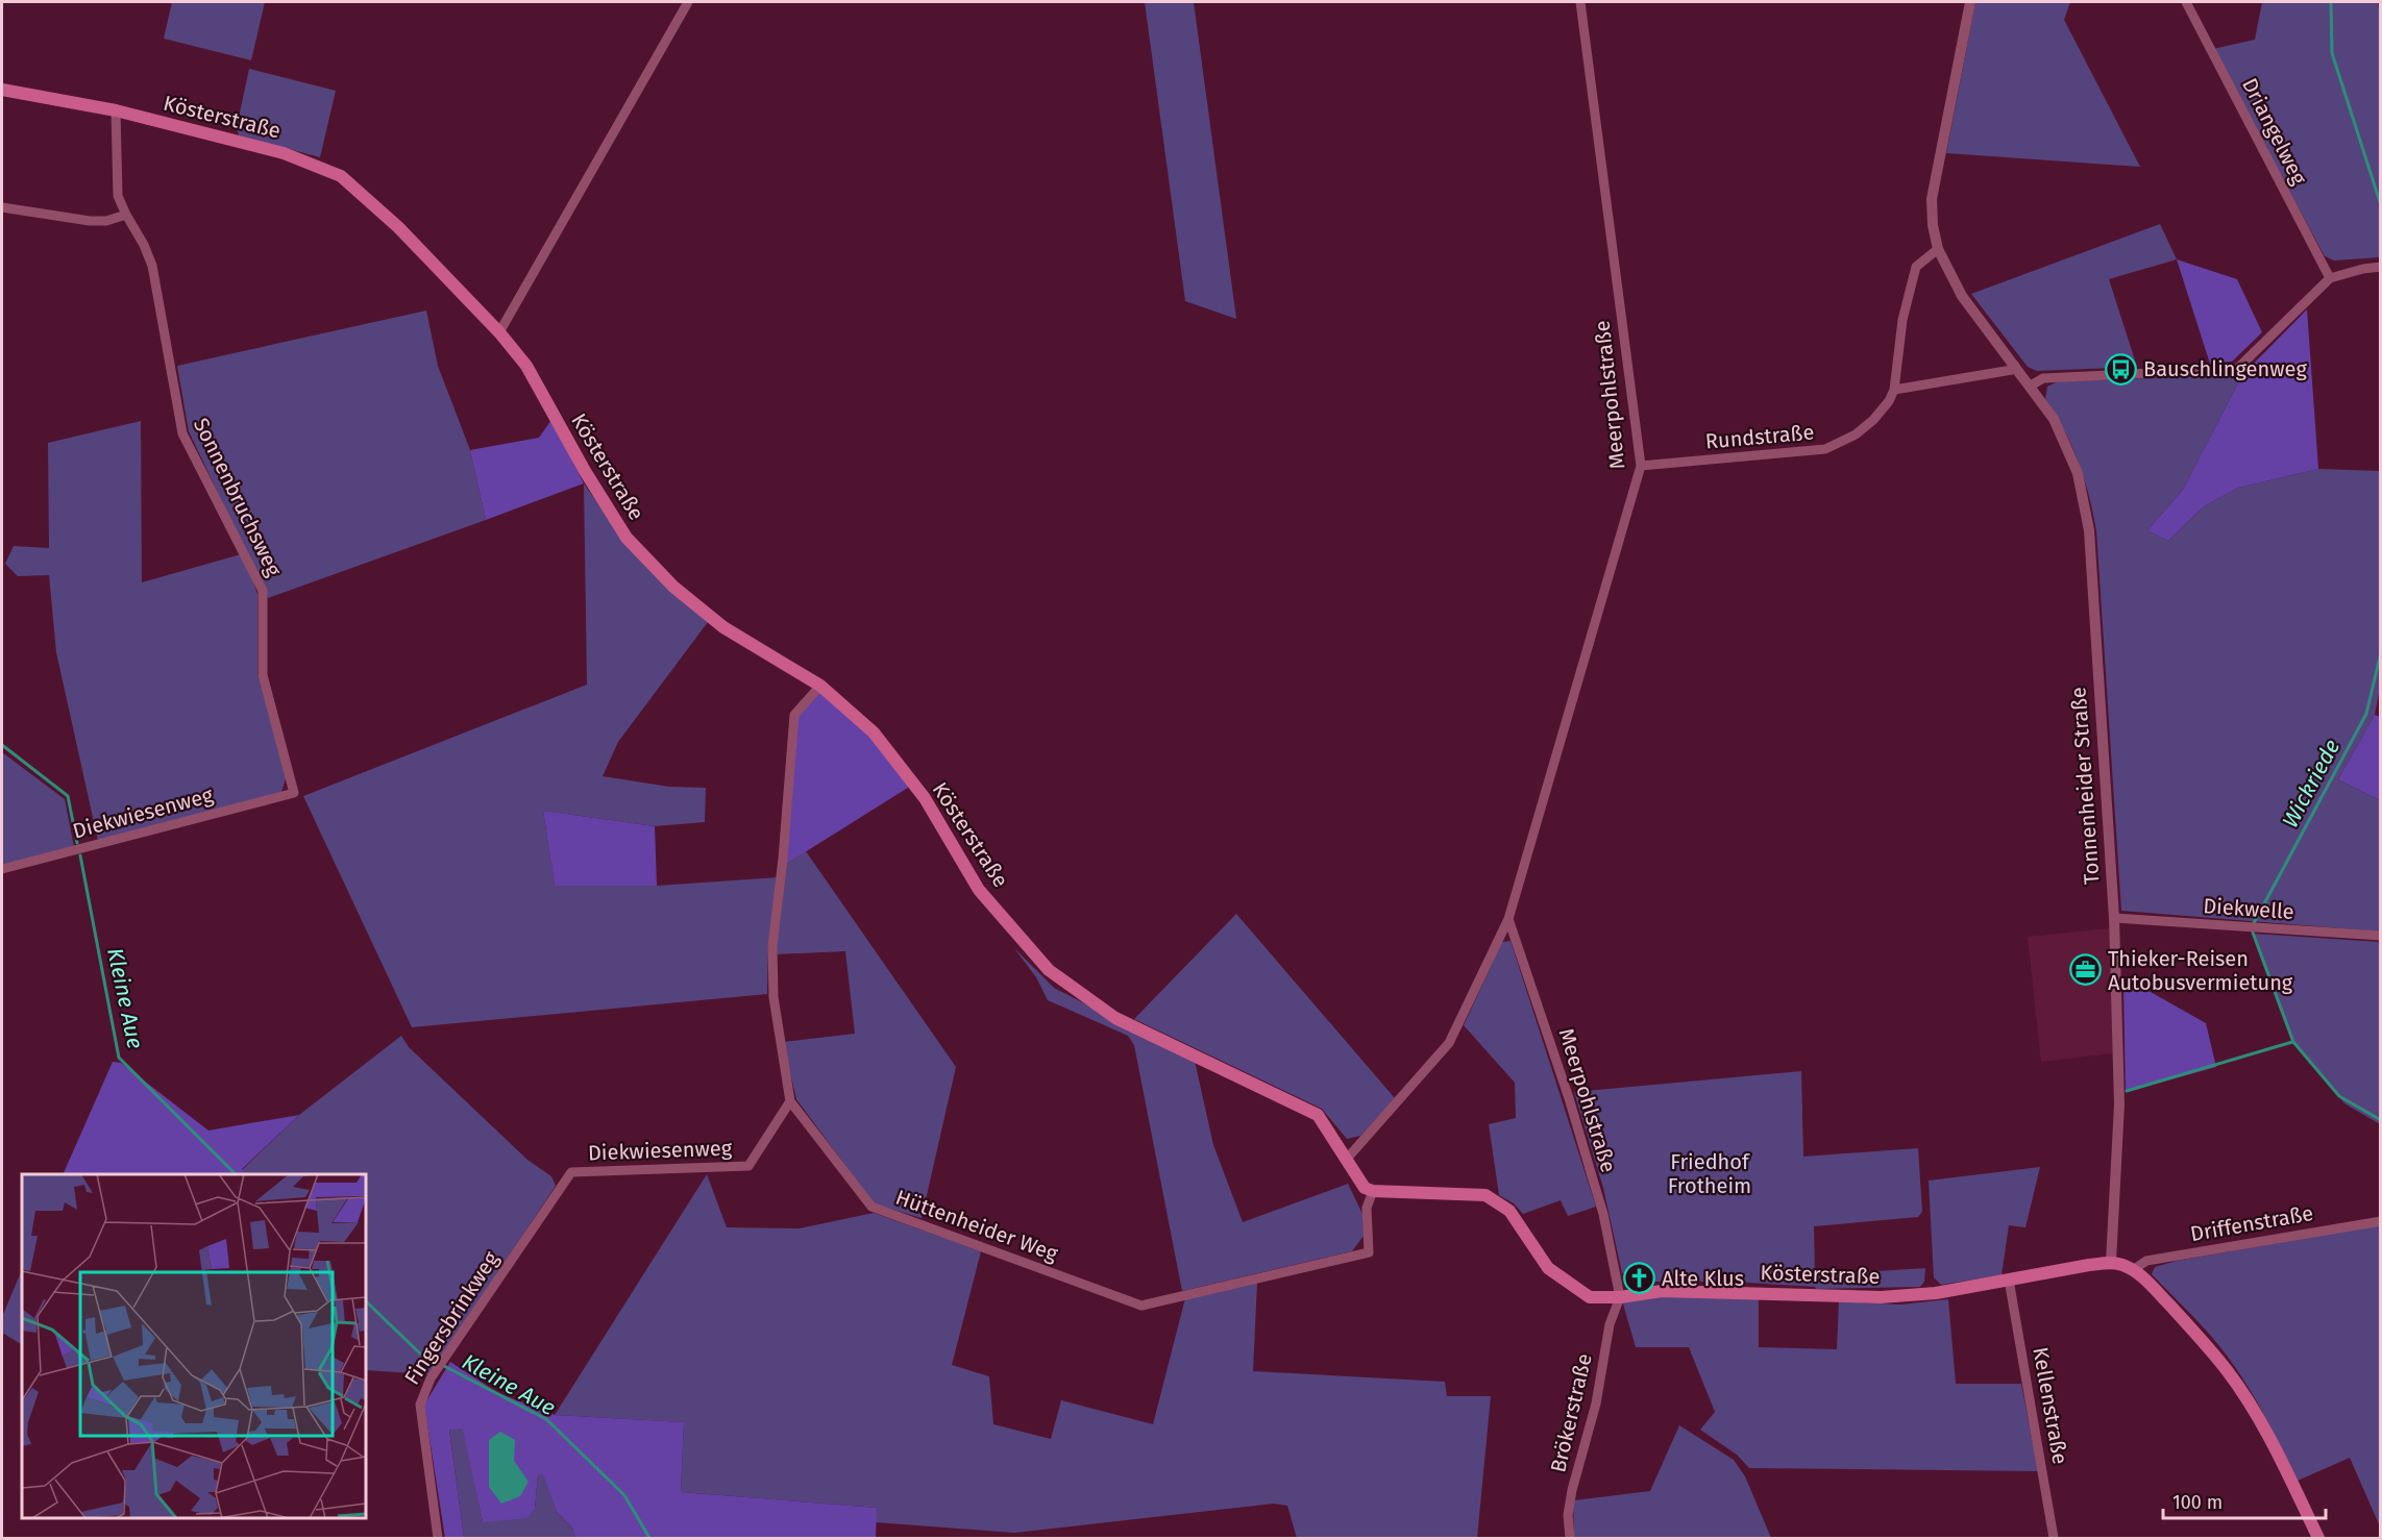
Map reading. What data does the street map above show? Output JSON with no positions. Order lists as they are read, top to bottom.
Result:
{
  "streets": {
    "main road": ["Kösterstraße"],
    "street": [
      "Driangelweg",
      "Meerpohlstraße",
      "Rundstraße",
      "Sonnenbruchsweg",
      "Tonnenheider Straße",
      "Diekwiesenweg",
      "Diekwelle",
      "Driffenstraße",
      "Hüttenheider Weg",
      "Fingersbrinkweg",
      "Kellenstraße",
      "Brökerstraße"
    ]
  },
  "crossings": [
    ["Kösterstraße", "Meerpohlstraße"],
    ["Kösterstraße", "Sonnenbruchsweg"],
    ["Kösterstraße", "Tonnenheider Straße"],
    ["Kösterstraße", "Hüttenheider Weg"],
    ["Kösterstraße", "Kellenstraße"],
    ["Kösterstraße", "Brökerstraße"],
    ["Meerpohlstraße", "Rundstraße"],
    ["Meerpohlstraße", "Brökerstraße"],
    ["Rundstraße", "Tonnenheider Straße"],
    ["Sonnenbruchsweg", "Diekwiesenweg"],
    ["Tonnenheider Straße", "Diekwelle"],
    ["Diekwiesenweg", "Hüttenheider Weg"],
    ["Diekwiesenweg", "Fingersbrinkweg"]
  ],
  "water": ["Wickriede", "Kleine Aue"],
  "parks": ["Friedhof Frotheim"],
  "places": {
    "bus stop": ["Bauschlingenweg"],
    "office": ["Thieker-Reisen Autobusvermietung"],
    "church": ["Alte Klus"]
  },
  "scale_bar": "100 m"
}
